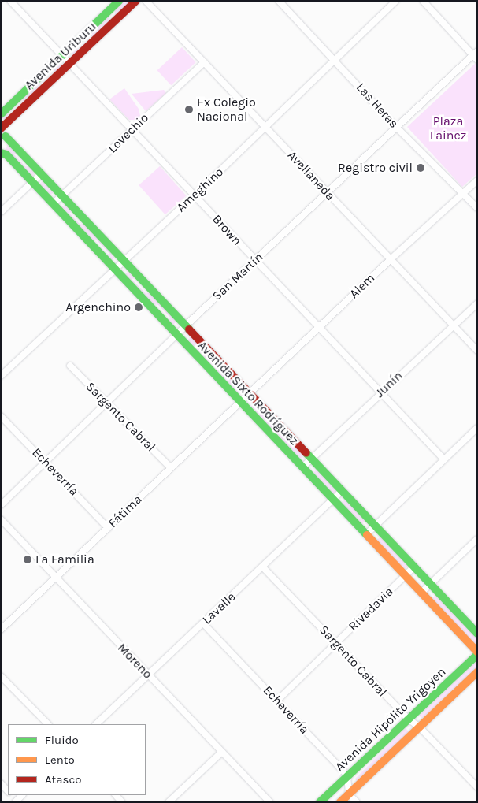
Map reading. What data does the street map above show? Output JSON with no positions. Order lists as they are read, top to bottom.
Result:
{
  "streets": {
    "main road": ["Avenida Uriburu", "Avenida Sixto Rodríguez", "Avenida Hipólito Yrigoyen"],
    "street": [
      "Las Heras",
      "Lovechio",
      "Avellaneda",
      "Ameghino",
      "Brown",
      "San Martín",
      "Alem",
      "Junín",
      "Sargento Cabral",
      "Echeverría",
      "Fátima",
      "Lavalle",
      "Rivadavia",
      "Moreno"
    ]
  },
  "crossings": [
    ["Avenida Uriburu", "Brown"],
    ["Avenida Uriburu", "Avenida Sixto Rodríguez"],
    ["Las Heras", "Ameghino"],
    ["Las Heras", "San Martín"],
    ["Las Heras", "Alem"],
    ["Lovechio", "Avellaneda"],
    ["Lovechio", "Brown"],
    ["Lovechio", "Avenida Sixto Rodríguez"],
    ["Avellaneda", "Ameghino"],
    ["Avellaneda", "San Martín"],
    ["Avellaneda", "Alem"],
    ["Avellaneda", "Junín"],
    ["Ameghino", "Brown"],
    ["Ameghino", "Avenida Sixto Rodríguez"],
    ["Brown", "San Martín"],
    ["Brown", "Alem"],
    ["Brown", "Junín"],
    ["San Martín", "Avenida Sixto Rodríguez"],
    ["San Martín", "Sargento Cabral"],
    ["San Martín", "Echeverría"],
    ["Alem", "Avenida Sixto Rodríguez"],
    ["Alem", "Fátima"],
    ["Junín", "Avenida Sixto Rodríguez"],
    ["Avenida Sixto Rodríguez", "Fátima"],
    ["Avenida Sixto Rodríguez", "Lavalle"],
    ["Avenida Sixto Rodríguez", "Rivadavia"],
    ["Sargento Cabral", "Fátima"],
    ["Sargento Cabral", "Lavalle"],
    ["Sargento Cabral", "Rivadavia"],
    ["Sargento Cabral", "Avenida Hipólito Yrigoyen"],
    ["Echeverría", "Fátima"],
    ["Echeverría", "Lavalle"],
    ["Echeverría", "Rivadavia"],
    ["Echeverría", "Avenida Hipólito Yrigoyen"],
    ["Fátima", "Moreno"],
    ["Lavalle", "Moreno"]
  ],
  "parks": ["Plaza Lainez"],
  "places": [
    "Ex Colegio Nacional",
    "Registro civil",
    "Argenchino",
    "La Familia"
  ],
  "legend": ["Fluido", "Lento", "Atasco"]
}
